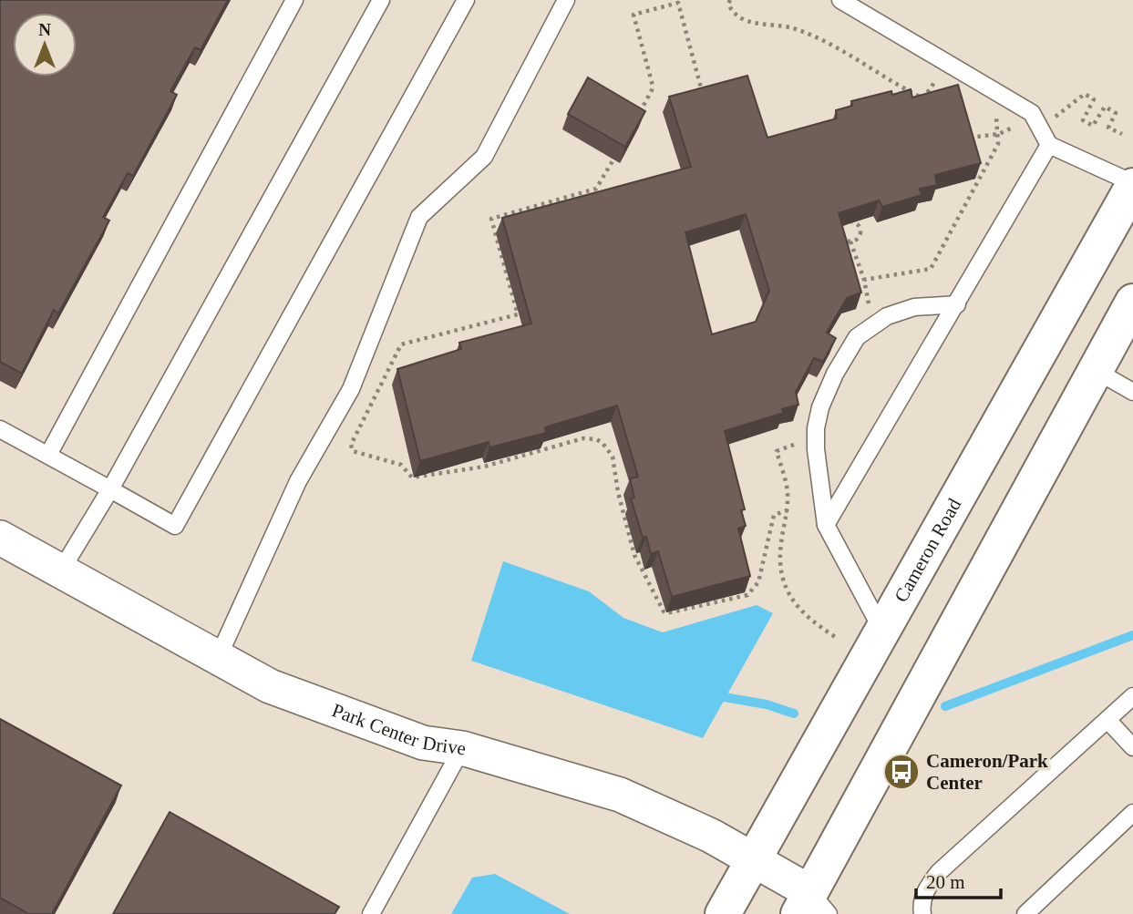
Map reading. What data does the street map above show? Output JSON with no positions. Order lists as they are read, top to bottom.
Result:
{
  "streets": {
    "main road": ["Cameron Road"],
    "street": ["Park Center Drive"]
  },
  "crossings": [
    ["Cameron Road", "Park Center Drive"]
  ],
  "places": {
    "bus stop": ["Cameron/Park Center"]
  },
  "scale_bar": "20 m",
  "north": "top"
}
